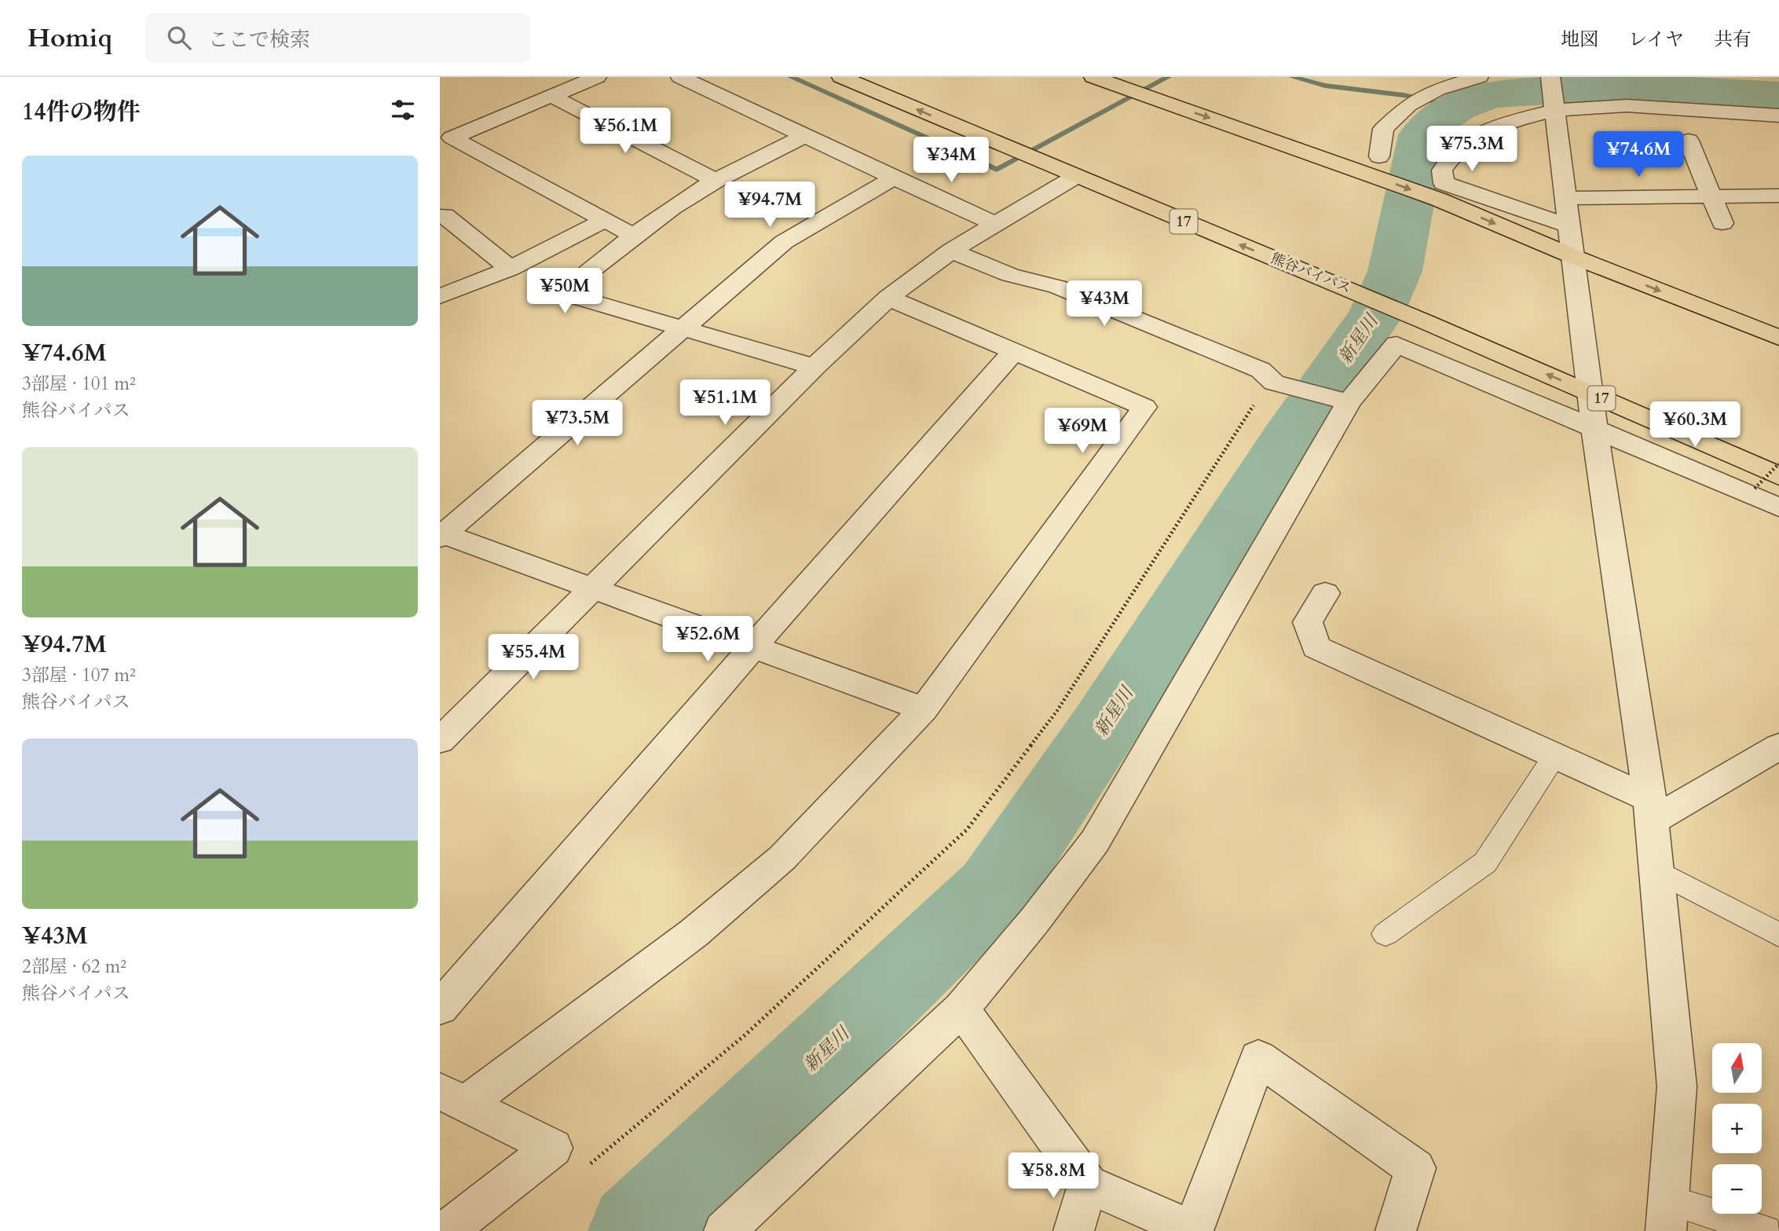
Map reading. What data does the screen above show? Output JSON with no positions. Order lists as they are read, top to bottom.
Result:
{
  "streets": {
    "highway": ["17", "熊谷バイパス"]
  },
  "water": ["新星川"],
  "north": "top",
  "page": {
    "header": "Homiq",
    "search": "ここで検索",
    "nav": ["地図", "レイヤ", "共有"],
    "heading": "14件の物件",
    "price": [
      "¥56.1M",
      "¥75.3M",
      "¥74.6M",
      "¥34M",
      "¥94.7M",
      "¥50M",
      "¥43M",
      "¥51.1M",
      "¥73.5M",
      "¥60.3M",
      "¥69M",
      "¥52.6M",
      "¥55.4M",
      "¥58.8M"
    ],
    "list": [
      {
        "name": "¥74.6M",
        "note": "3部屋 · 101 m² · 熊谷バイパス"
      },
      {
        "name": "¥94.7M",
        "note": "3部屋 · 107 m² · 熊谷バイパス"
      },
      {
        "name": "¥43M",
        "note": "2部屋 · 62 m² · 熊谷バイパス"
      }
    ],
    "map_buttons": ["+", "−"]
  }
}
